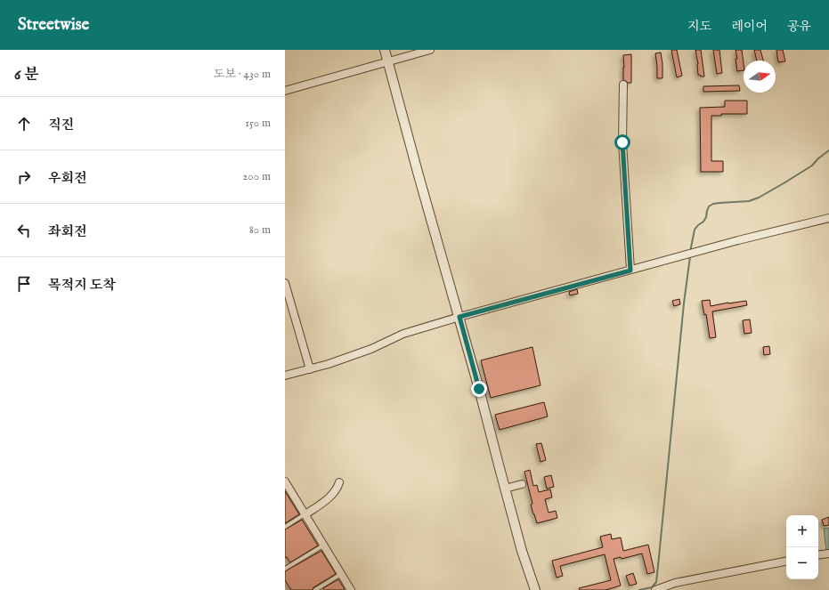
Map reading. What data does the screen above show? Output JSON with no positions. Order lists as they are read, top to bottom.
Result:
{
  "north": "right",
  "page": {
    "header": "Streetwise",
    "nav": ["지도", "레이어", "공유"],
    "heading": ["6 분", "도보 · 430 m"],
    "list": [
      ["직진", "150 m"],
      ["우회전", "200 m"],
      ["좌회전", "80 m"],
      "목적지 도착"
    ],
    "map_buttons": ["+", "−"]
  }
}
